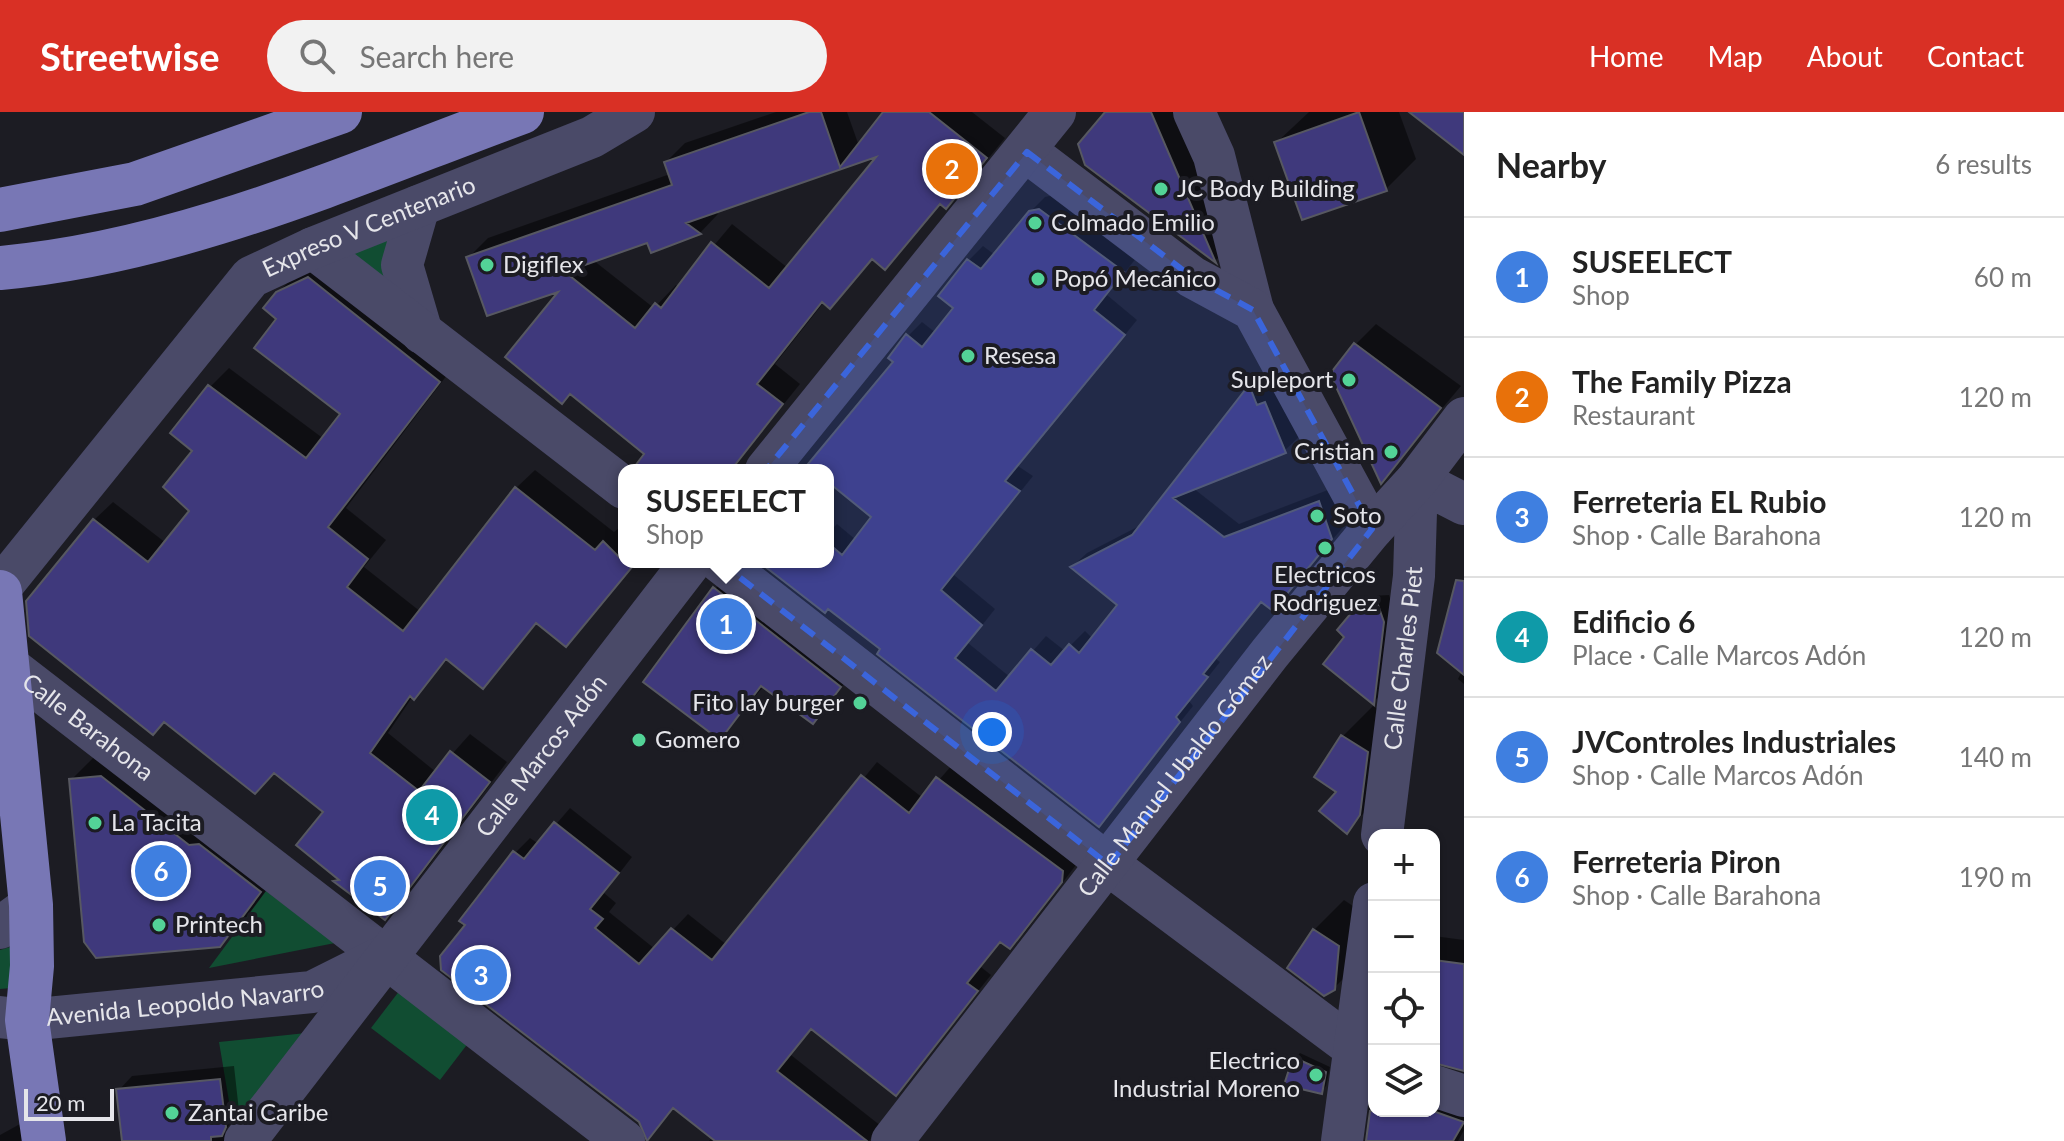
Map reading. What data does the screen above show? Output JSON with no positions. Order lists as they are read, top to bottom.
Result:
{
  "streets": {
    "main road": ["Expreso V Centenario", "Avenida Leopoldo Navarro"],
    "street": [
      "Calle Charles Piet",
      "Calle Barahona",
      "Calle Marcos Adón",
      "Calle Manuel Ubaldo Gómez"
    ]
  },
  "crossings": [
    ["Calle Charles Piet", "Calle Manuel Ubaldo Gómez"],
    ["Calle Barahona", "Calle Marcos Adón"],
    ["Calle Barahona", "Avenida Leopoldo Navarro"],
    ["Calle Marcos Adón", "Avenida Leopoldo Navarro"]
  ],
  "places": [
    "JC Body Building",
    "Colmado Emilio",
    "Digiflex",
    "Popó Mecánico",
    "Resesa",
    "Supleport",
    "Cristian",
    "Soto",
    "Electricos Rodriguez",
    "Fito lay burger",
    "Gomero",
    "La Tacita",
    "Printech",
    "Electrico Industrial Moreno",
    "Zantai Caribe"
  ],
  "scale_bar": "20 m",
  "page": {
    "header": "Streetwise",
    "search": "Search here",
    "nav": [
      "Home",
      "Map",
      "About",
      "Contact"
    ],
    "heading": ["Nearby", "6 results"],
    "pins": [
      "2",
      "1",
      "4",
      "6",
      "5",
      "3"
    ],
    "list": [
      {
        "mark": "1",
        "name": "SUSEELECT",
        "note": "Shop",
        "value": "60 m"
      },
      {
        "mark": "2",
        "name": "The Family Pizza",
        "note": "Restaurant",
        "value": "120 m"
      },
      {
        "mark": "3",
        "name": "Ferreteria EL Rubio",
        "note": "Shop · Calle Barahona",
        "value": "120 m"
      },
      {
        "mark": "4",
        "name": "Edificio 6",
        "note": "Place · Calle Marcos Adón",
        "value": "120 m"
      },
      {
        "mark": "5",
        "name": "JVControles Industriales",
        "note": "Shop · Calle Marcos Adón",
        "value": "140 m"
      },
      {
        "mark": "6",
        "name": "Ferreteria Piron",
        "note": "Shop · Calle Barahona",
        "value": "190 m"
      }
    ],
    "popup": ["SUSEELECT", "Shop"],
    "map_buttons": ["+", "−"],
    "scale": "20 m"
  }
}
